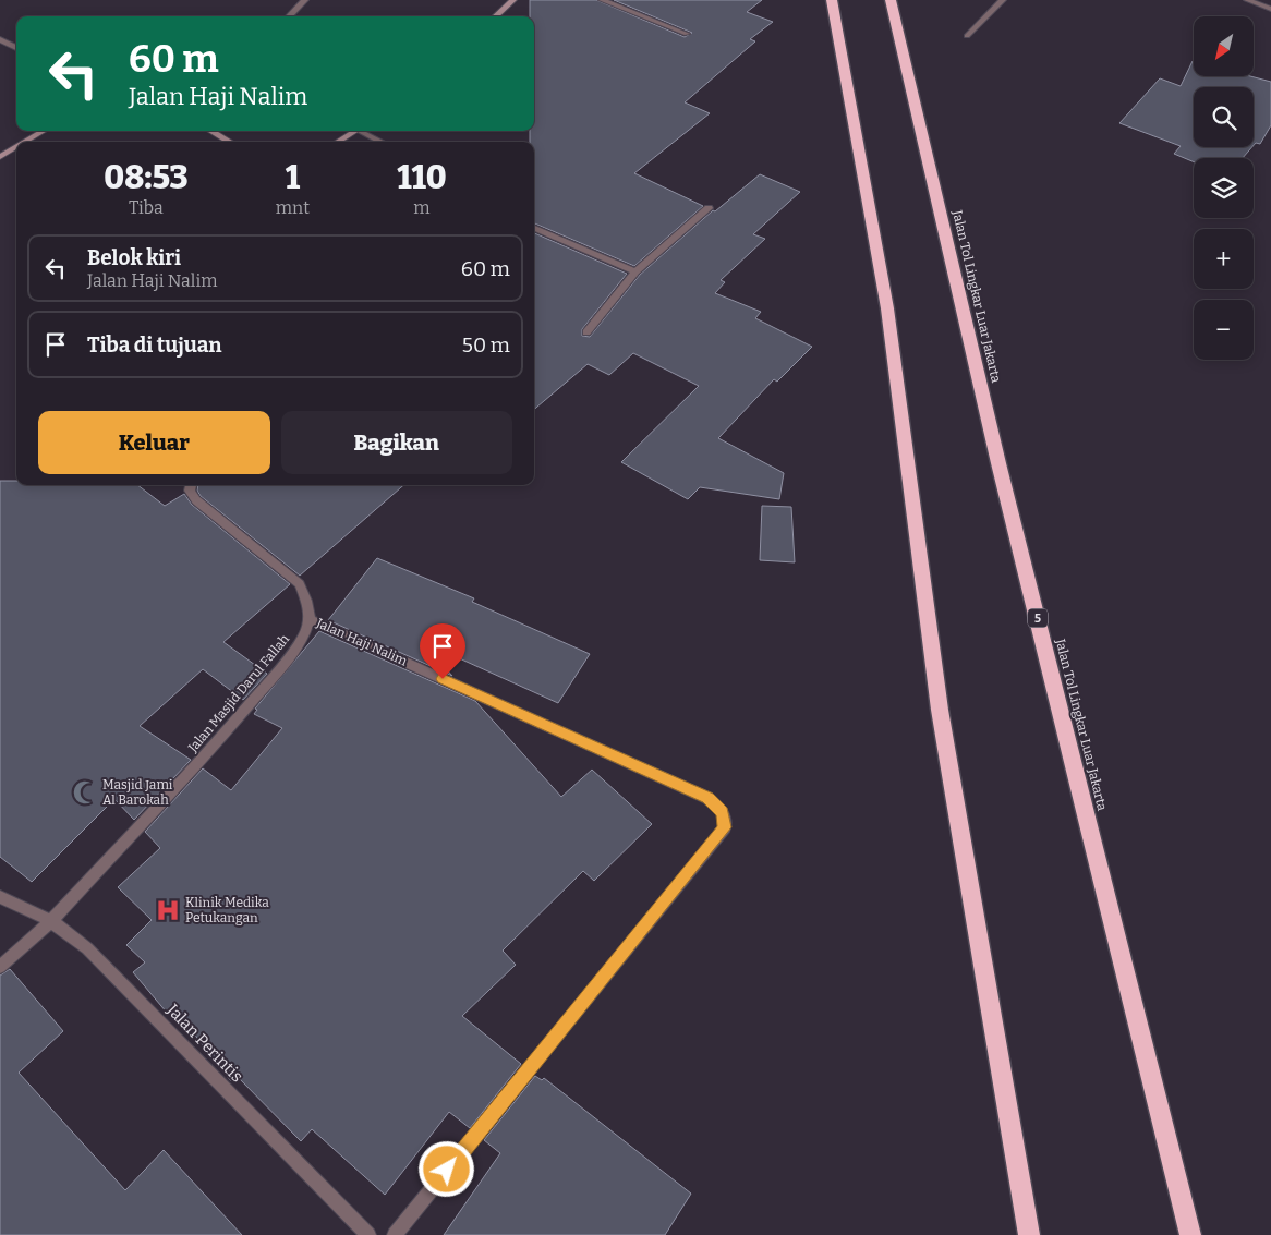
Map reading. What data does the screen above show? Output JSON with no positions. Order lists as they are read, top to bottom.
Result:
{
  "streets": {
    "highway": ["Jalan Tol Lingkar Luar Jakarta", "5"],
    "street": ["Jalan Haji Nalim", "Jalan Masjid Darul Fallah", "Jalan Perintis"]
  },
  "crossings": [
    ["Jalan Haji Nalim", "Jalan Masjid Darul Fallah"],
    ["Jalan Masjid Darul Fallah", "Jalan Perintis"]
  ],
  "places": {
    "mosque": ["Masjid Jami Al Barokah"],
    "hospital": ["Klinik Medika Petukangan"]
  },
  "north": "bottom left",
  "page": {
    "map_buttons": ["+", "−"],
    "turn": ["60 m", "Jalan Haji Nalim"],
    "eta": [
      "08:53",
      "Tiba",
      "1",
      "mnt",
      "110",
      "m"
    ],
    "list": [
      {
        "name": "Belok kiri",
        "note": "Jalan Haji Nalim",
        "value": "60 m"
      },
      {
        "name": "Tiba di tujuan",
        "value": "50 m"
      }
    ],
    "buttons": ["Keluar", "Bagikan"]
  }
}
